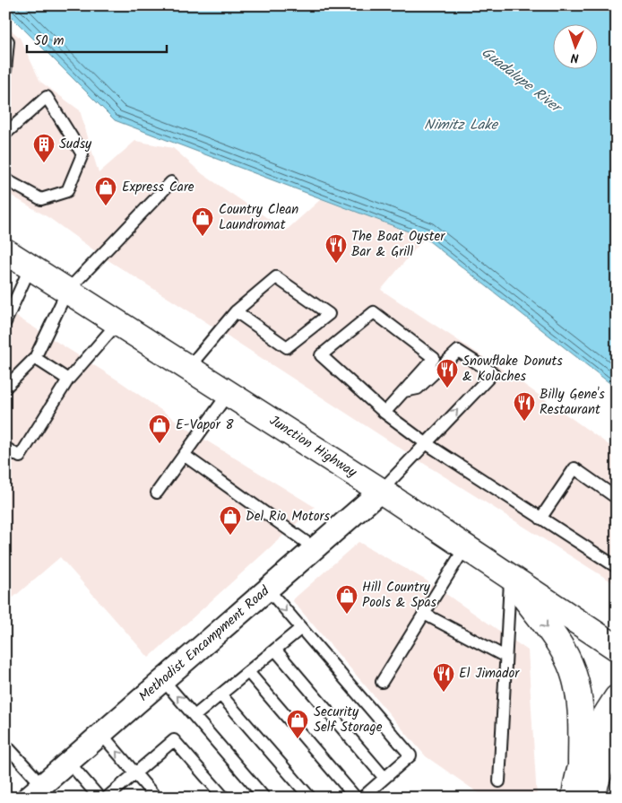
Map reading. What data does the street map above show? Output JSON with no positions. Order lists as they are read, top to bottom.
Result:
{
  "streets": {
    "main road": ["Junction Highway"],
    "street": ["Methodist Encampment Road"]
  },
  "crossings": [
    ["Junction Highway", "Methodist Encampment Road"]
  ],
  "water": ["Guadalupe River", "Nimitz Lake"],
  "places": {
    "building": ["Sudsy"],
    "shop": [
      "Express Care",
      "Country Clean Laundromat",
      "E-Vapor 8",
      "Del Rio Motors",
      "Hill Country Pools & Spas",
      "Security Self Storage"
    ],
    "restaurant": [
      "The Boat Oyster Bar & Grill",
      "Snowflake Donuts & Kolaches",
      "Billy Gene's Restaurant",
      "El Jimador"
    ]
  },
  "scale_bar": "50 m",
  "north": "bottom"
}
